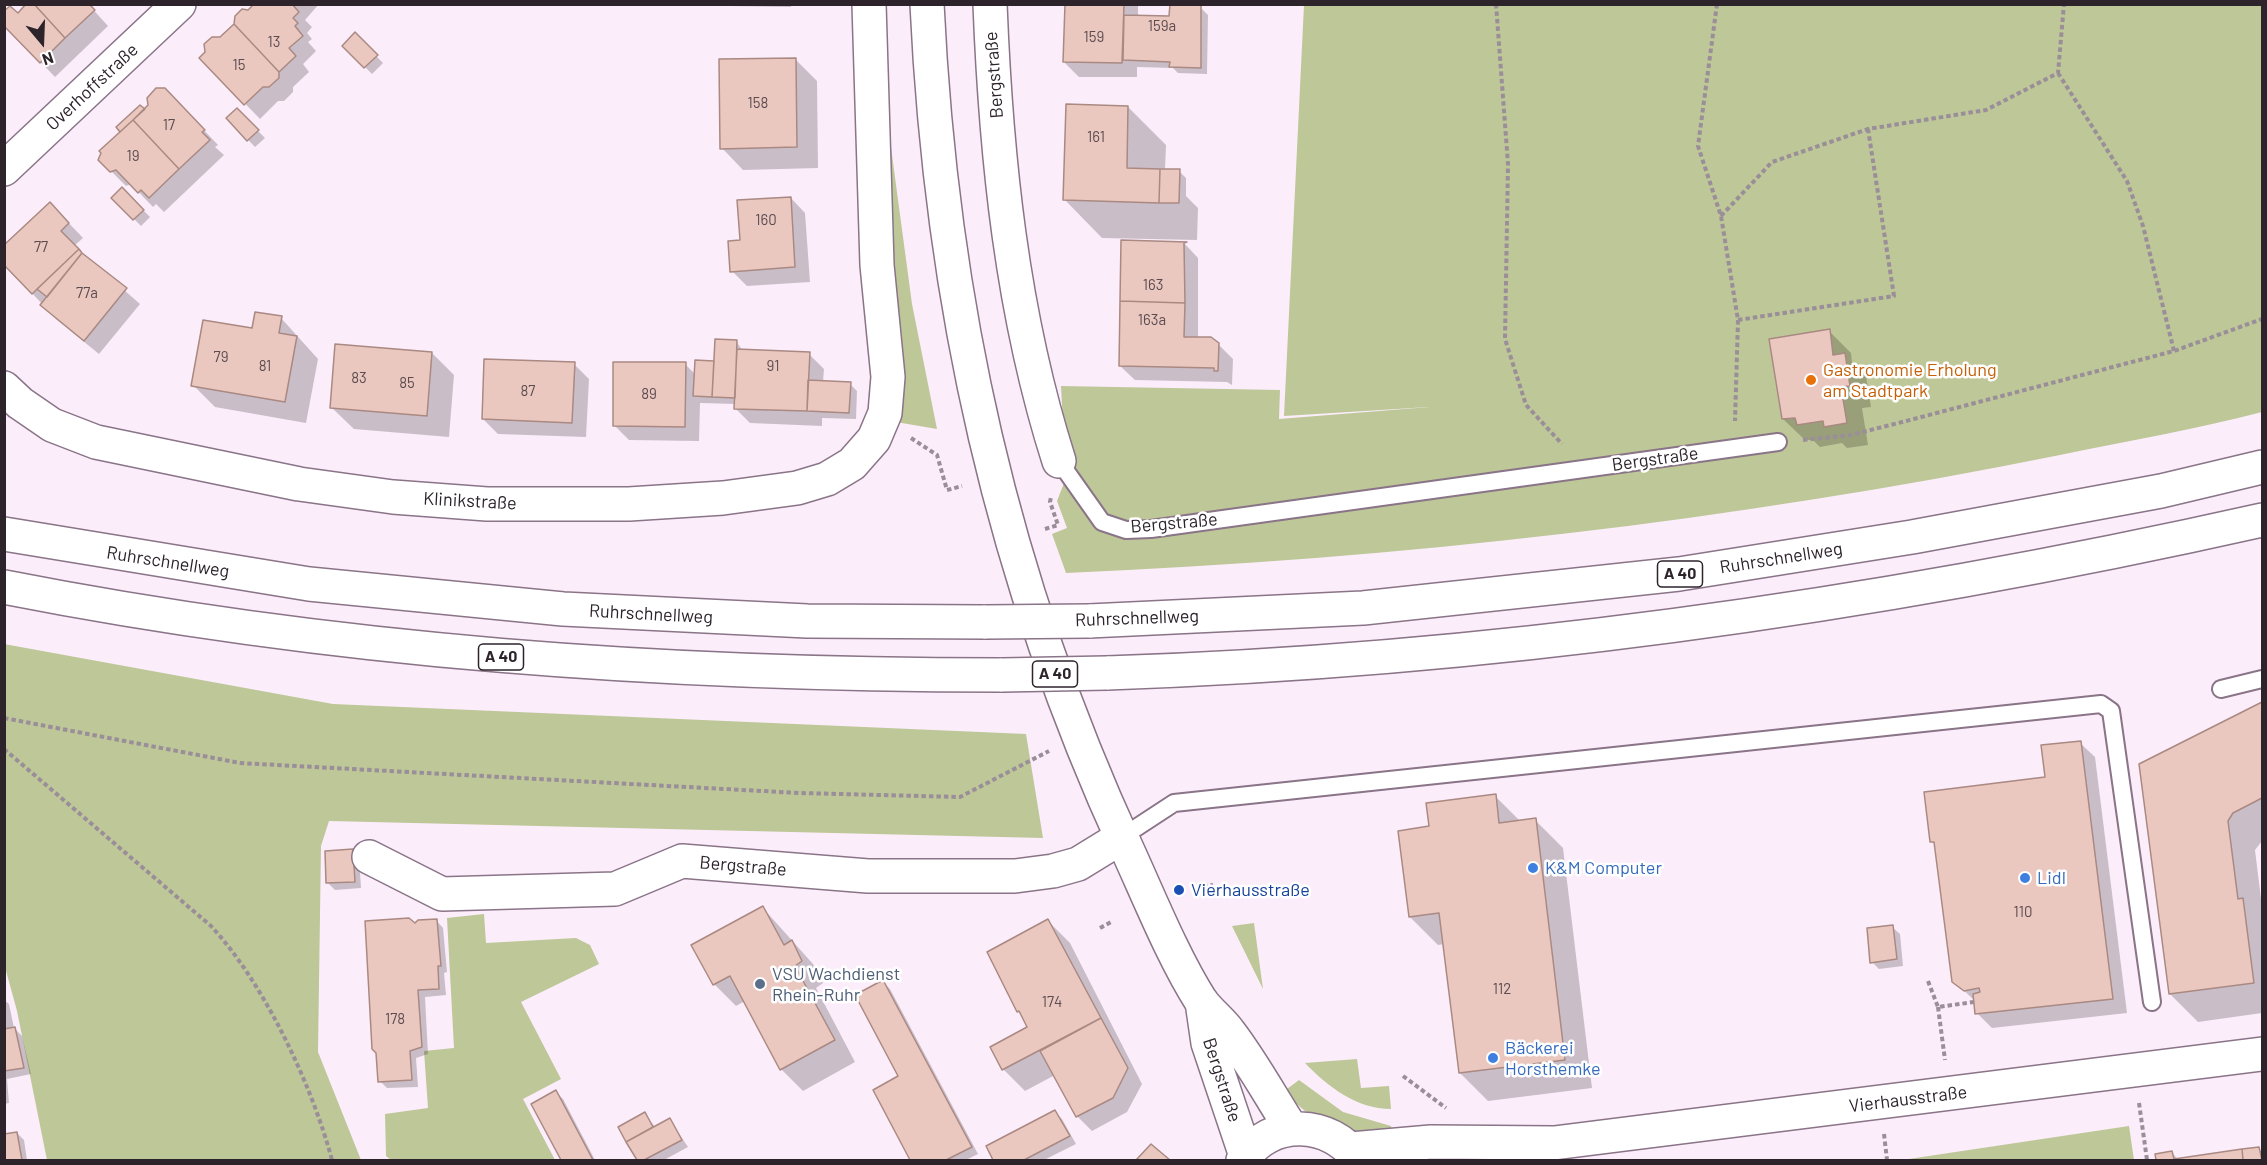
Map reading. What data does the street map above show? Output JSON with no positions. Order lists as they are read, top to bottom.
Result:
{
  "streets": {
    "main road": [
      "Bergstraße",
      "Overhoffstraße",
      "Klinikstraße",
      "Ruhrschnellweg",
      "A 40",
      "Vierhausstraße"
    ]
  },
  "crossings": [
    ["Bergstraße", "Vierhausstraße"]
  ],
  "places": [
    "Gastronomie Erholung am Stadtpark",
    "K&M Computer",
    "Lidl",
    "Vierhausstraße",
    "VSU Wachdienst Rhein-Ruhr",
    "Bäckerei Horsthemke"
  ],
  "house_numbers": [
    "159a",
    "159",
    "13",
    "15",
    "158",
    "17",
    "161",
    "19",
    "160",
    "77",
    "163",
    "77a",
    "163a",
    "79",
    "81",
    "91",
    "83",
    "85",
    "87",
    "89",
    "110",
    "112",
    "174",
    "178"
  ],
  "north": "bottom"
}
